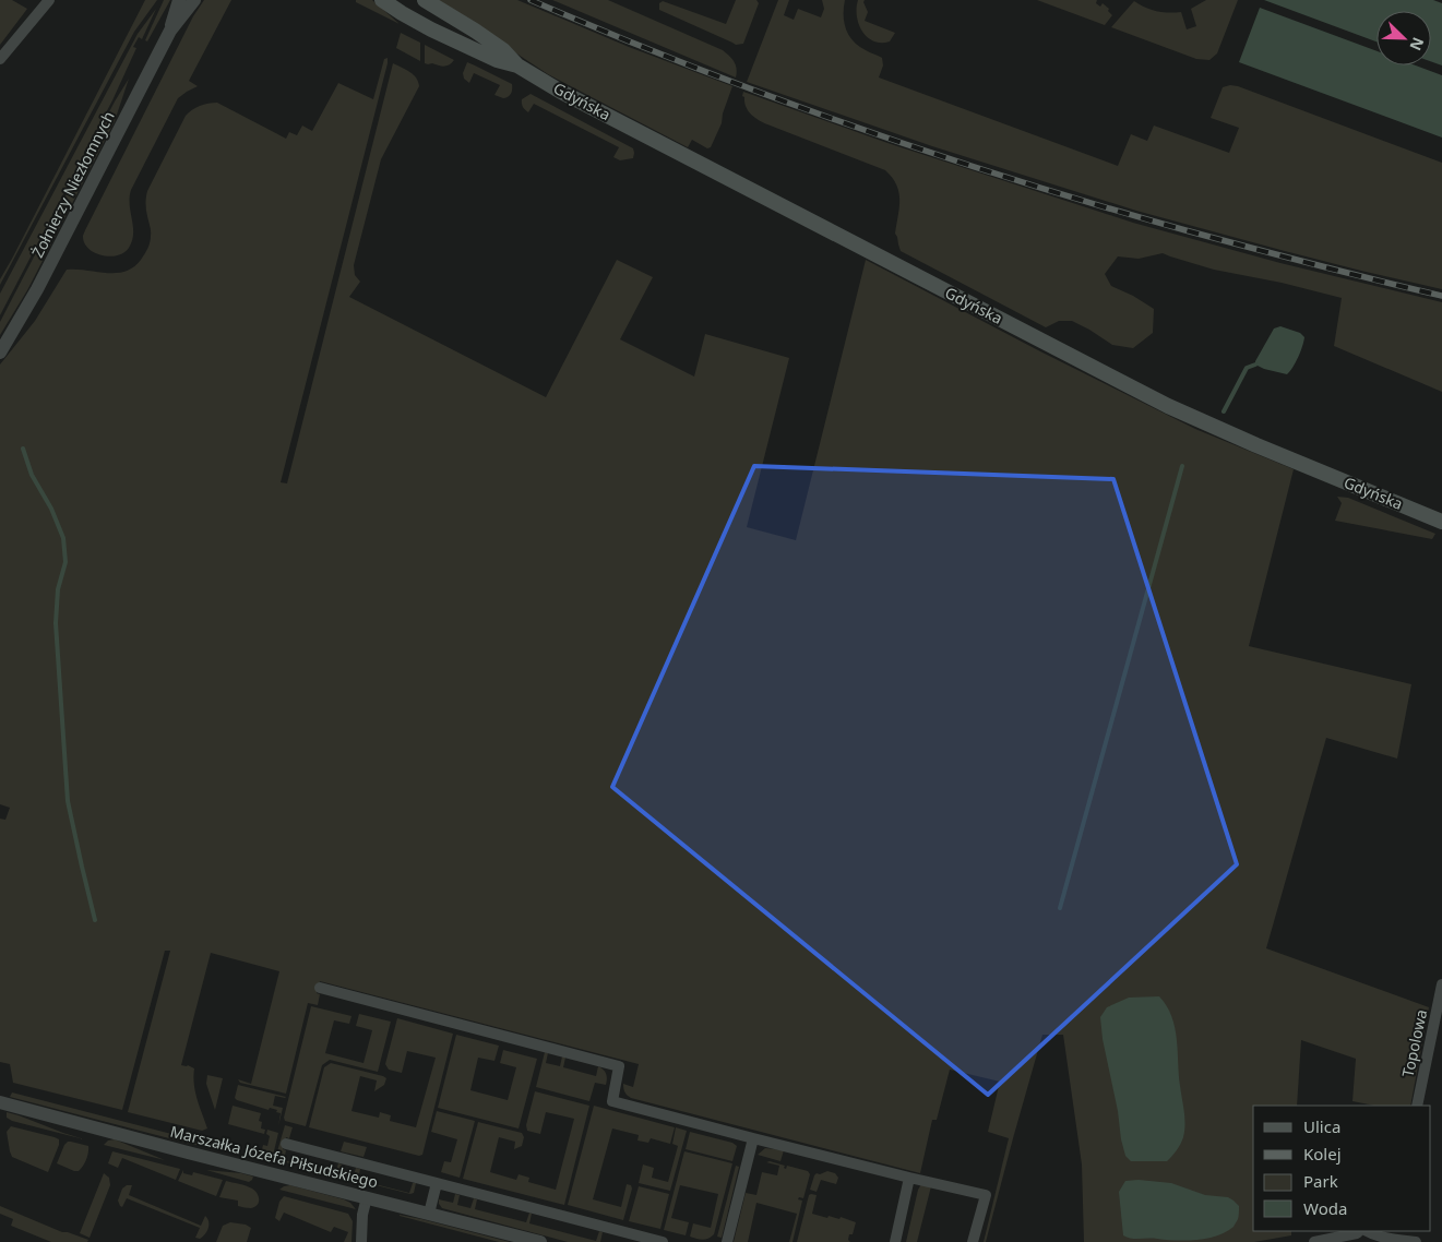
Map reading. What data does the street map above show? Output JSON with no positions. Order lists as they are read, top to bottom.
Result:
{
  "streets": {
    "main road": ["Gdyńska"],
    "street": ["Żołnierzy Niezłomnych", "Topolowa", "Marszałka Józefa Piłsudskiego"]
  },
  "legend": [
    "Ulica",
    "Kolej",
    "Park",
    "Woda"
  ],
  "north": "bottom right"
}
